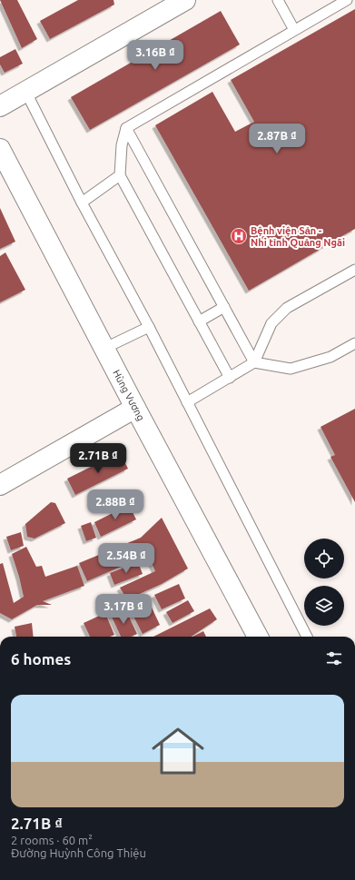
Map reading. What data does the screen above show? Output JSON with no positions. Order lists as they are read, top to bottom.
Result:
{
  "streets": {
    "main road": ["Hùng Vương"]
  },
  "places": {
    "hospital": ["Bệnh viện Sản - Nhi tỉnh Quảng Ngãi"]
  },
  "page": {
    "price": [
      "3.16B ₫",
      "2.87B ₫",
      "2.71B ₫",
      "2.88B ₫",
      "2.54B ₫",
      "3.17B ₫"
    ],
    "heading": "6 homes",
    "list": [
      {
        "name": "2.71B ₫",
        "note": "2 rooms · 60 m² · Đường Huỳnh Công Thiệu"
      }
    ]
  }
}
